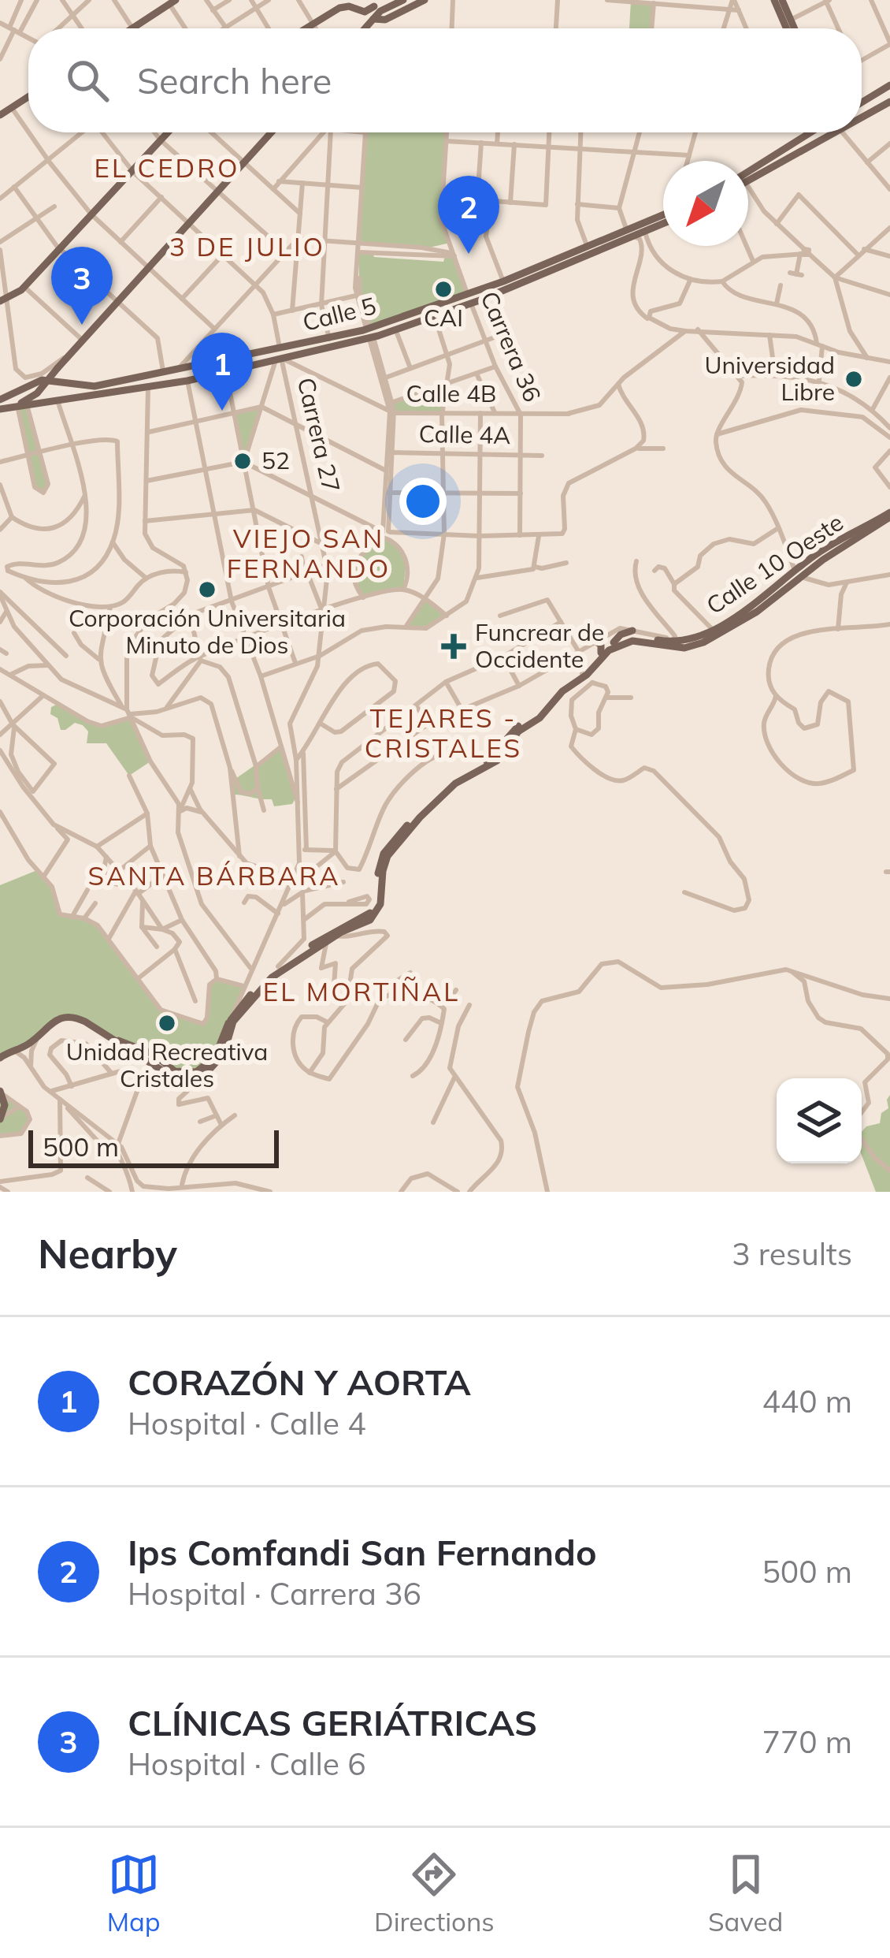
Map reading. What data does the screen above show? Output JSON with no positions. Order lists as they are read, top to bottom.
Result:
{
  "streets": {
    "main road": ["Calle 5", "Calle 10 Oeste"],
    "street": [
      "Carrera 36",
      "Calle 4B",
      "Carrera 27",
      "Calle 4A"
    ]
  },
  "crossings": [
    ["Calle 5", "Carrera 36"],
    ["Calle 5", "Calle 4B"],
    ["Calle 5", "Carrera 27"],
    ["Carrera 36", "Calle 4B"],
    ["Carrera 36", "Calle 4A"],
    ["Calle 4B", "Carrera 27"]
  ],
  "districts": [
    "EL CEDRO",
    "3 DE JULIO",
    "VIEJO SAN FERNANDO",
    "TEJARES - CRISTALES",
    "SANTA BÁRBARA",
    "EL MORTIÑAL"
  ],
  "places": {
    "other": [
      "CAI",
      "Universidad Libre",
      "52",
      "Corporación Universitaria Minuto de Dios",
      "Unidad Recreativa Cristales"
    ],
    "health": ["Funcrear de Occidente"]
  },
  "scale_bar": "500 m",
  "north": "bottom left",
  "page": {
    "search": "Search here",
    "pins": ["2", "3", "1"],
    "scale": "500 m",
    "heading": ["Nearby", "3 results"],
    "list": [
      {
        "mark": "1",
        "name": "CORAZÓN Y AORTA",
        "note": "Hospital · Calle 4",
        "value": "440 m"
      },
      {
        "mark": "2",
        "name": "Ips Comfandi San Fernando",
        "note": "Hospital · Carrera 36",
        "value": "500 m"
      },
      {
        "mark": "3",
        "name": "CLÍNICAS GERIÁTRICAS",
        "note": "Hospital · Calle 6",
        "value": "770 m"
      }
    ],
    "nav": ["Map", "Directions", "Saved"]
  }
}
